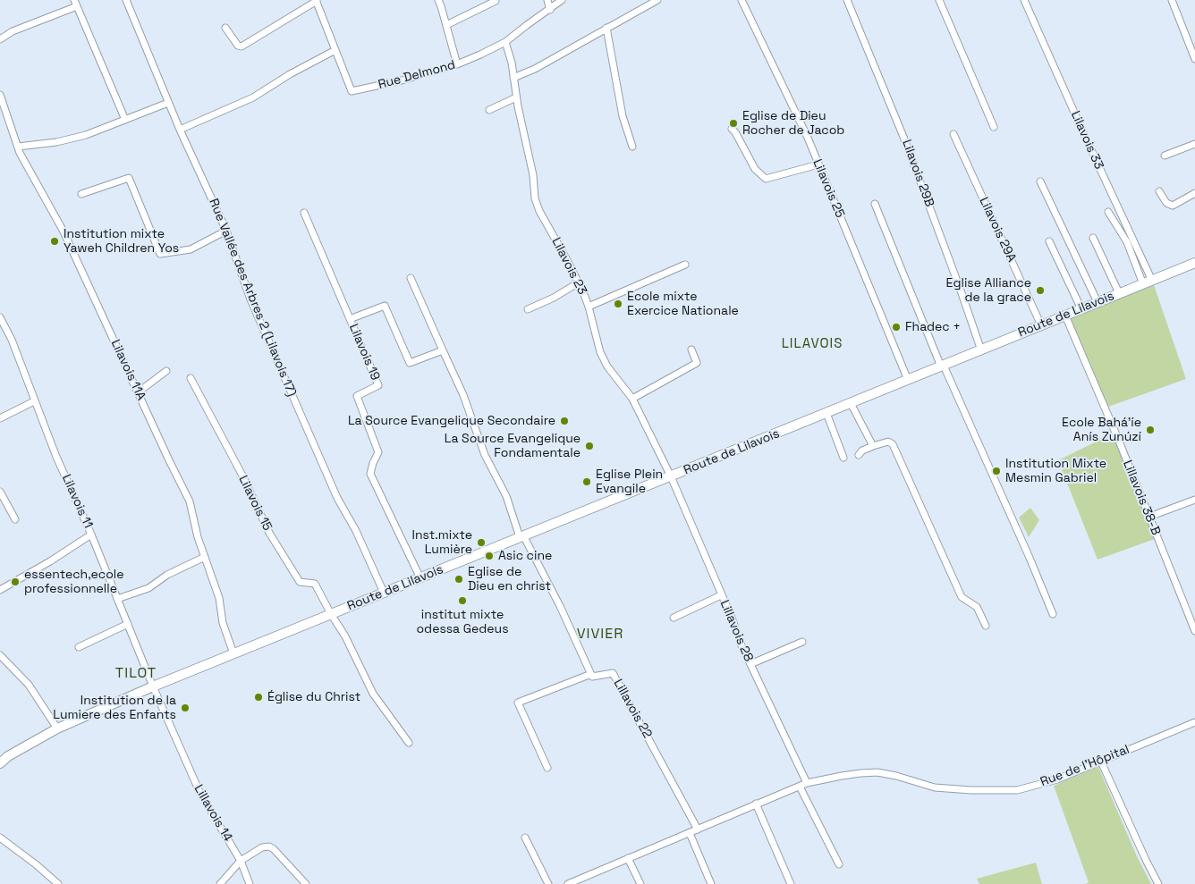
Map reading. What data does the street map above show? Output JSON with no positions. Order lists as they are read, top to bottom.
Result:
{
  "streets": {
    "main road": ["Route de Lilavois"],
    "street": [
      "Rue Delmond",
      "Lilavois 33",
      "Lilavois 29B",
      "Lilavois 25",
      "Lilavois 29A",
      "Lilavois 23",
      "Rue Vallée des Arbres 2 (Lilavois 17)",
      "Lilavois 19",
      "Lilavois 11A",
      "Lillavois 38-B",
      "Lilavois 11",
      "Lilavois 15",
      "Lillavois 28",
      "Lillavois 22",
      "Rue de l'Hôpital",
      "Lillavois 14"
    ]
  },
  "crossings": [
    ["Rue Delmond", "Lilavois 23"],
    ["Lilavois 33", "Route de Lilavois"],
    ["Lilavois 29B", "Route de Lilavois"],
    ["Lilavois 25", "Route de Lilavois"],
    ["Lilavois 29A", "Route de Lilavois"],
    ["Lilavois 23", "Route de Lilavois"],
    ["Lilavois 23", "Lillavois 28"],
    ["Rue Vallée des Arbres 2 (Lilavois 17)", "Route de Lilavois"],
    ["Route de Lilavois", "Lilavois 19"],
    ["Route de Lilavois", "Lilavois 11A"],
    ["Route de Lilavois", "Lillavois 38-B"],
    ["Route de Lilavois", "Lilavois 11"],
    ["Route de Lilavois", "Lilavois 15"],
    ["Route de Lilavois", "Lillavois 28"],
    ["Route de Lilavois", "Lillavois 14"],
    ["Lilavois 11", "Lillavois 14"],
    ["Lillavois 28", "Rue de l'Hôpital"],
    ["Lillavois 22", "Rue de l'Hôpital"]
  ],
  "districts": ["LILAVOIS", "VIVIER", "TILOT"],
  "places": [
    "Eglise de Dieu Rocher de Jacob",
    "Institution mixte Yaweh Children Yos",
    "Eglise Alliance de la grace",
    "Ecole mixte Exercice Nationale",
    "Fhadec +",
    "La Source Evangelique Secondaire",
    "Ecole Bahá'íe Anís Zunúzí",
    "La Source Evangelique Fondamentale",
    "Institution Mixte Mesmin Gabriel",
    "Eglise Plein Evangile",
    "Inst.mixte Lumière",
    "Asic cine",
    "Eglise de Dieu en christ",
    "essentech,ecole professionnelle",
    "institut mixte odessa Gedeus",
    "Église du Christ",
    "Institution de la Lumiere des Enfants"
  ]
}
